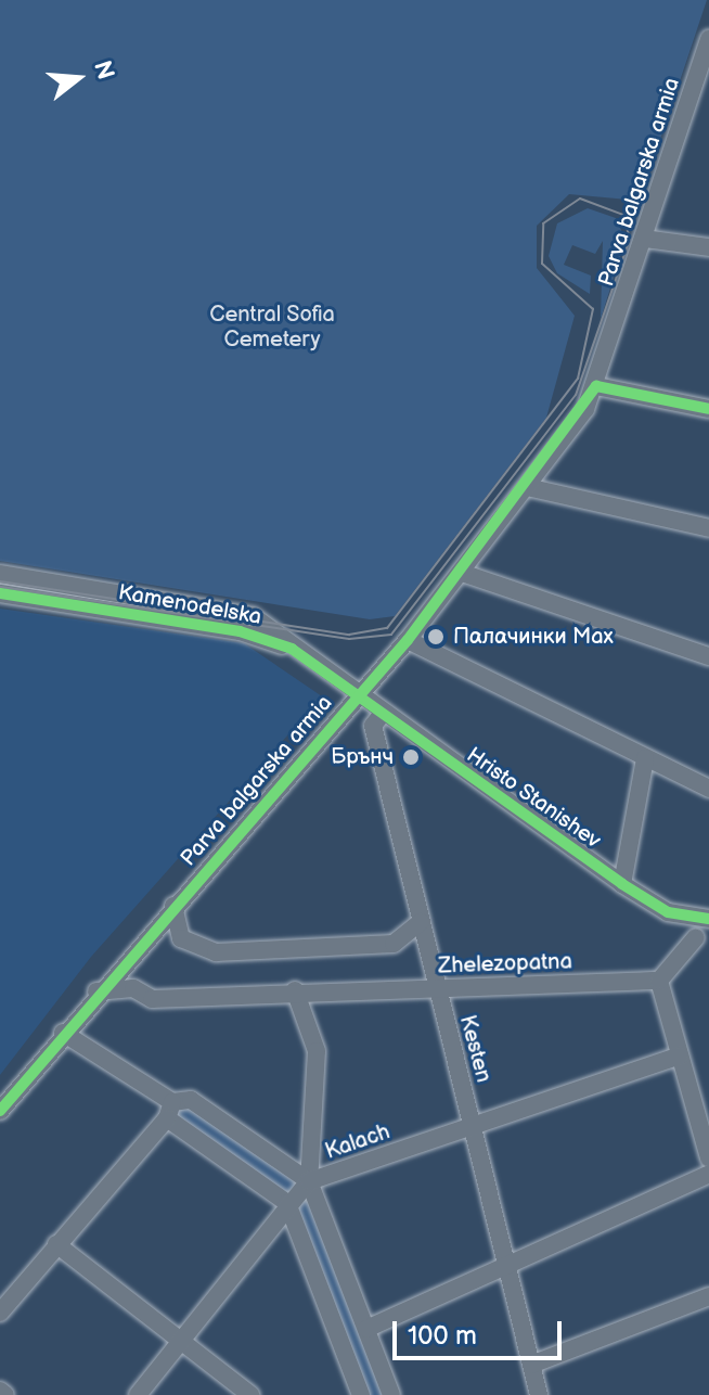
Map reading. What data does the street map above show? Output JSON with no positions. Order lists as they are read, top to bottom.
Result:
{
  "streets": {
    "street": [
      "Parva balgarska armia",
      "Kamenodelska",
      "Hristo Stanishev",
      "Zhelezopatna",
      "Kesten",
      "Kalach"
    ]
  },
  "crossings": [
    ["Parva balgarska armia", "Kamenodelska"],
    ["Parva balgarska armia", "Hristo Stanishev"],
    ["Parva balgarska armia", "Zhelezopatna"],
    ["Kamenodelska", "Hristo Stanishev"],
    ["Hristo Stanishev", "Kesten"],
    ["Zhelezopatna", "Kesten"],
    ["Kesten", "Kalach"]
  ],
  "parks": ["Central Sofia Cemetery"],
  "places": ["Палачинки Max", "Брънч"],
  "scale_bar": "100 m",
  "north": "right"
}
